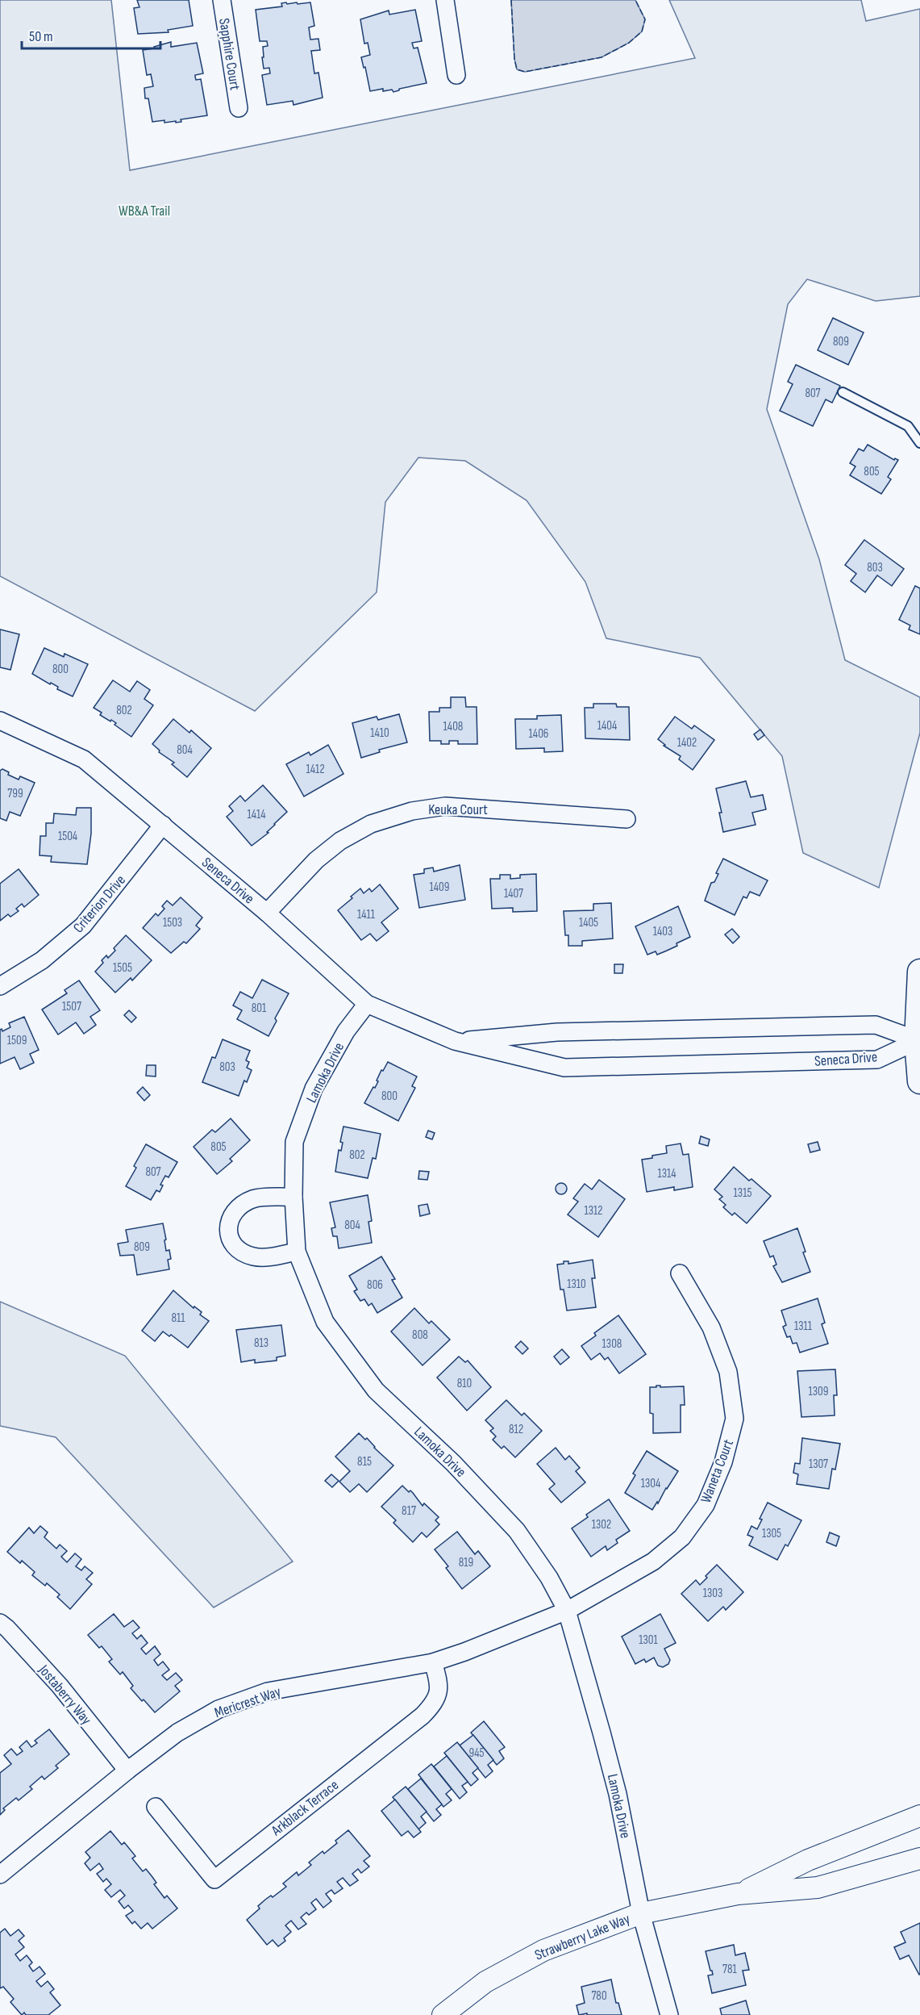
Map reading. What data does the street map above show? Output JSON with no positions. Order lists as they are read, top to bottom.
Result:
{
  "streets": {
    "street": [
      "Sapphire Court",
      "Keuka Court",
      "Seneca Drive",
      "Criterion Drive",
      "Lamoka Drive",
      "Waneta Court",
      "Jostaberry Way",
      "Mericrest Way",
      "Arkblack Terrace",
      "Strawberry Lake Way"
    ]
  },
  "crossings": [
    ["Keuka Court", "Seneca Drive"],
    ["Seneca Drive", "Criterion Drive"],
    ["Seneca Drive", "Lamoka Drive"],
    ["Lamoka Drive", "Waneta Court"],
    ["Lamoka Drive", "Mericrest Way"],
    ["Lamoka Drive", "Strawberry Lake Way"],
    ["Waneta Court", "Mericrest Way"],
    ["Jostaberry Way", "Mericrest Way"],
    ["Mericrest Way", "Arkblack Terrace"]
  ],
  "parks": ["WB&A Trail"],
  "house_numbers": [
    "809",
    "807",
    "805",
    "803",
    "800",
    "802",
    "1404",
    "1408",
    "1410",
    "1406",
    "1402",
    "804",
    "1412",
    "799",
    "1414",
    "1504",
    "1409",
    "1407",
    "1411",
    "1503",
    "1405",
    "1403",
    "1505",
    "1507",
    "801",
    "1509",
    "803",
    "800",
    "805",
    "802",
    "807",
    "1314",
    "1315",
    "1312",
    "804",
    "809",
    "1310",
    "806",
    "811",
    "1311",
    "808",
    "813",
    "1308",
    "810",
    "1309",
    "812",
    "815",
    "1307",
    "1304",
    "817",
    "1302",
    "1305",
    "819",
    "1303",
    "1301",
    "945",
    "781",
    "780"
  ],
  "scale_bar": "50 m"
}
